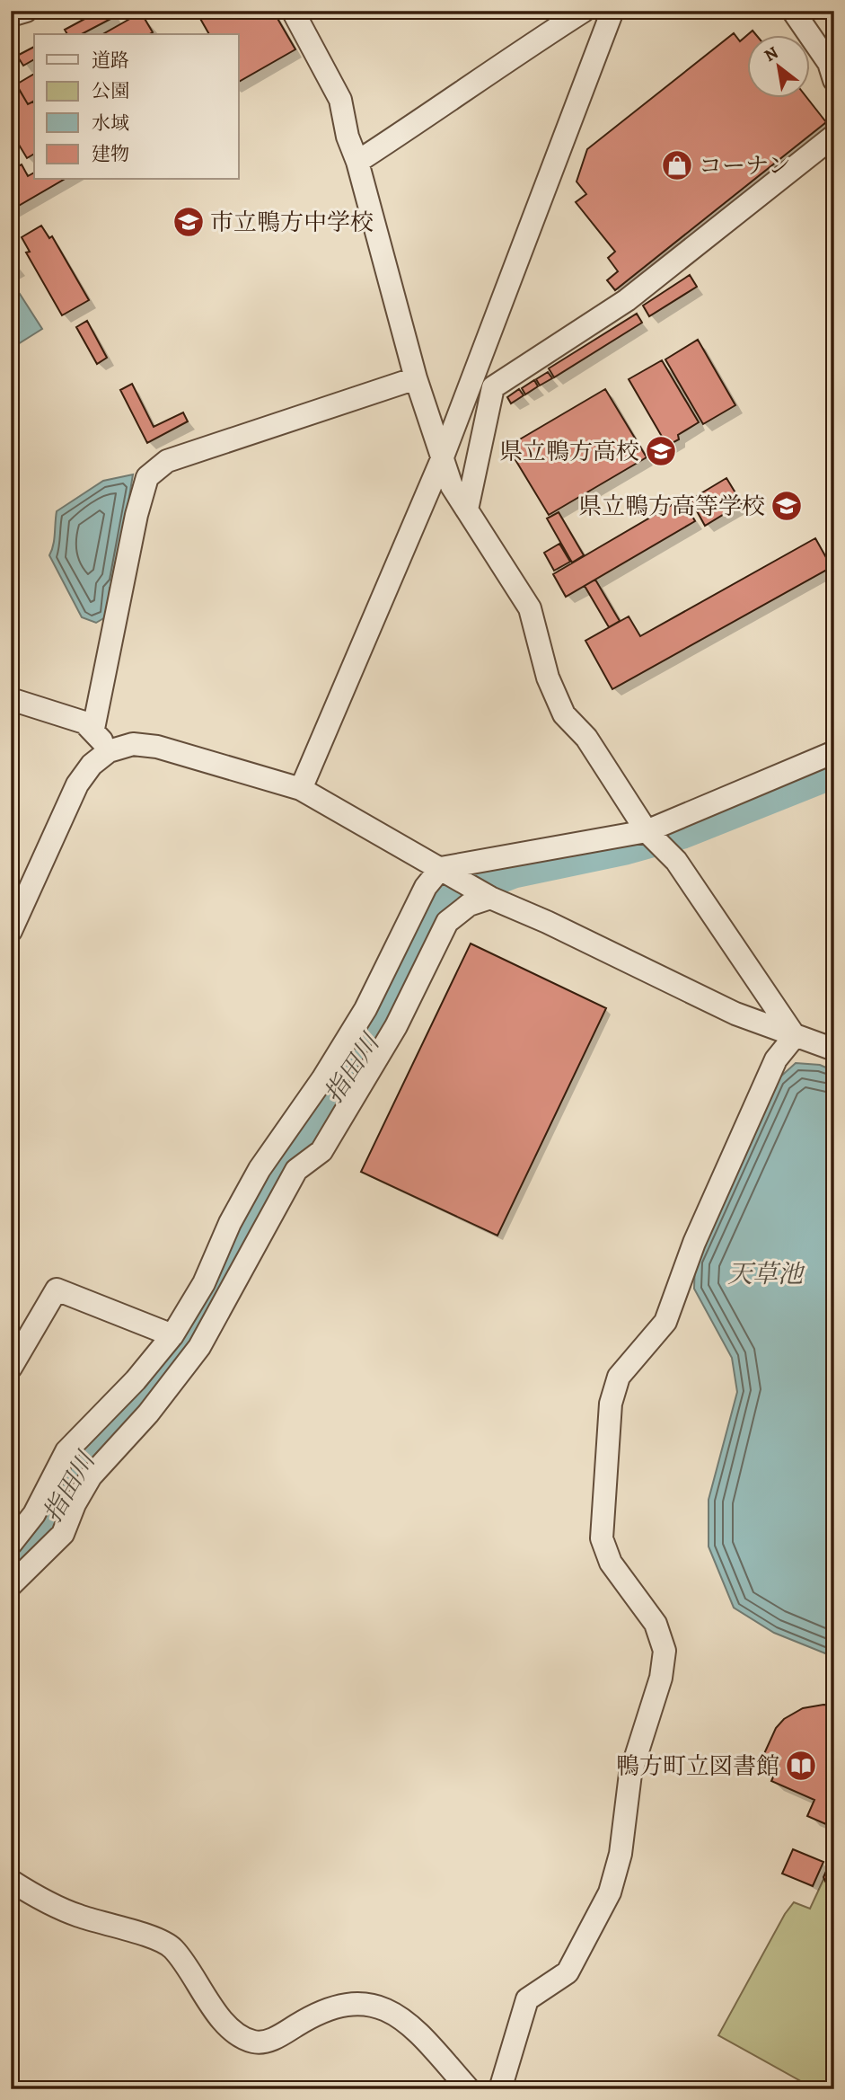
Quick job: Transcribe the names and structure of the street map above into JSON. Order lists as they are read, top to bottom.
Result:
{
  "water": ["指田川", "天草池"],
  "places": {
    "shop": ["コーナン"],
    "school or university": ["市立鴨方中学校", "県立鴨方高校", "県立鴨方高等学校"],
    "library": ["鴨方町立図書館"]
  },
  "legend": [
    "道路",
    "公園",
    "水域",
    "建物"
  ],
  "north": "top left"
}
